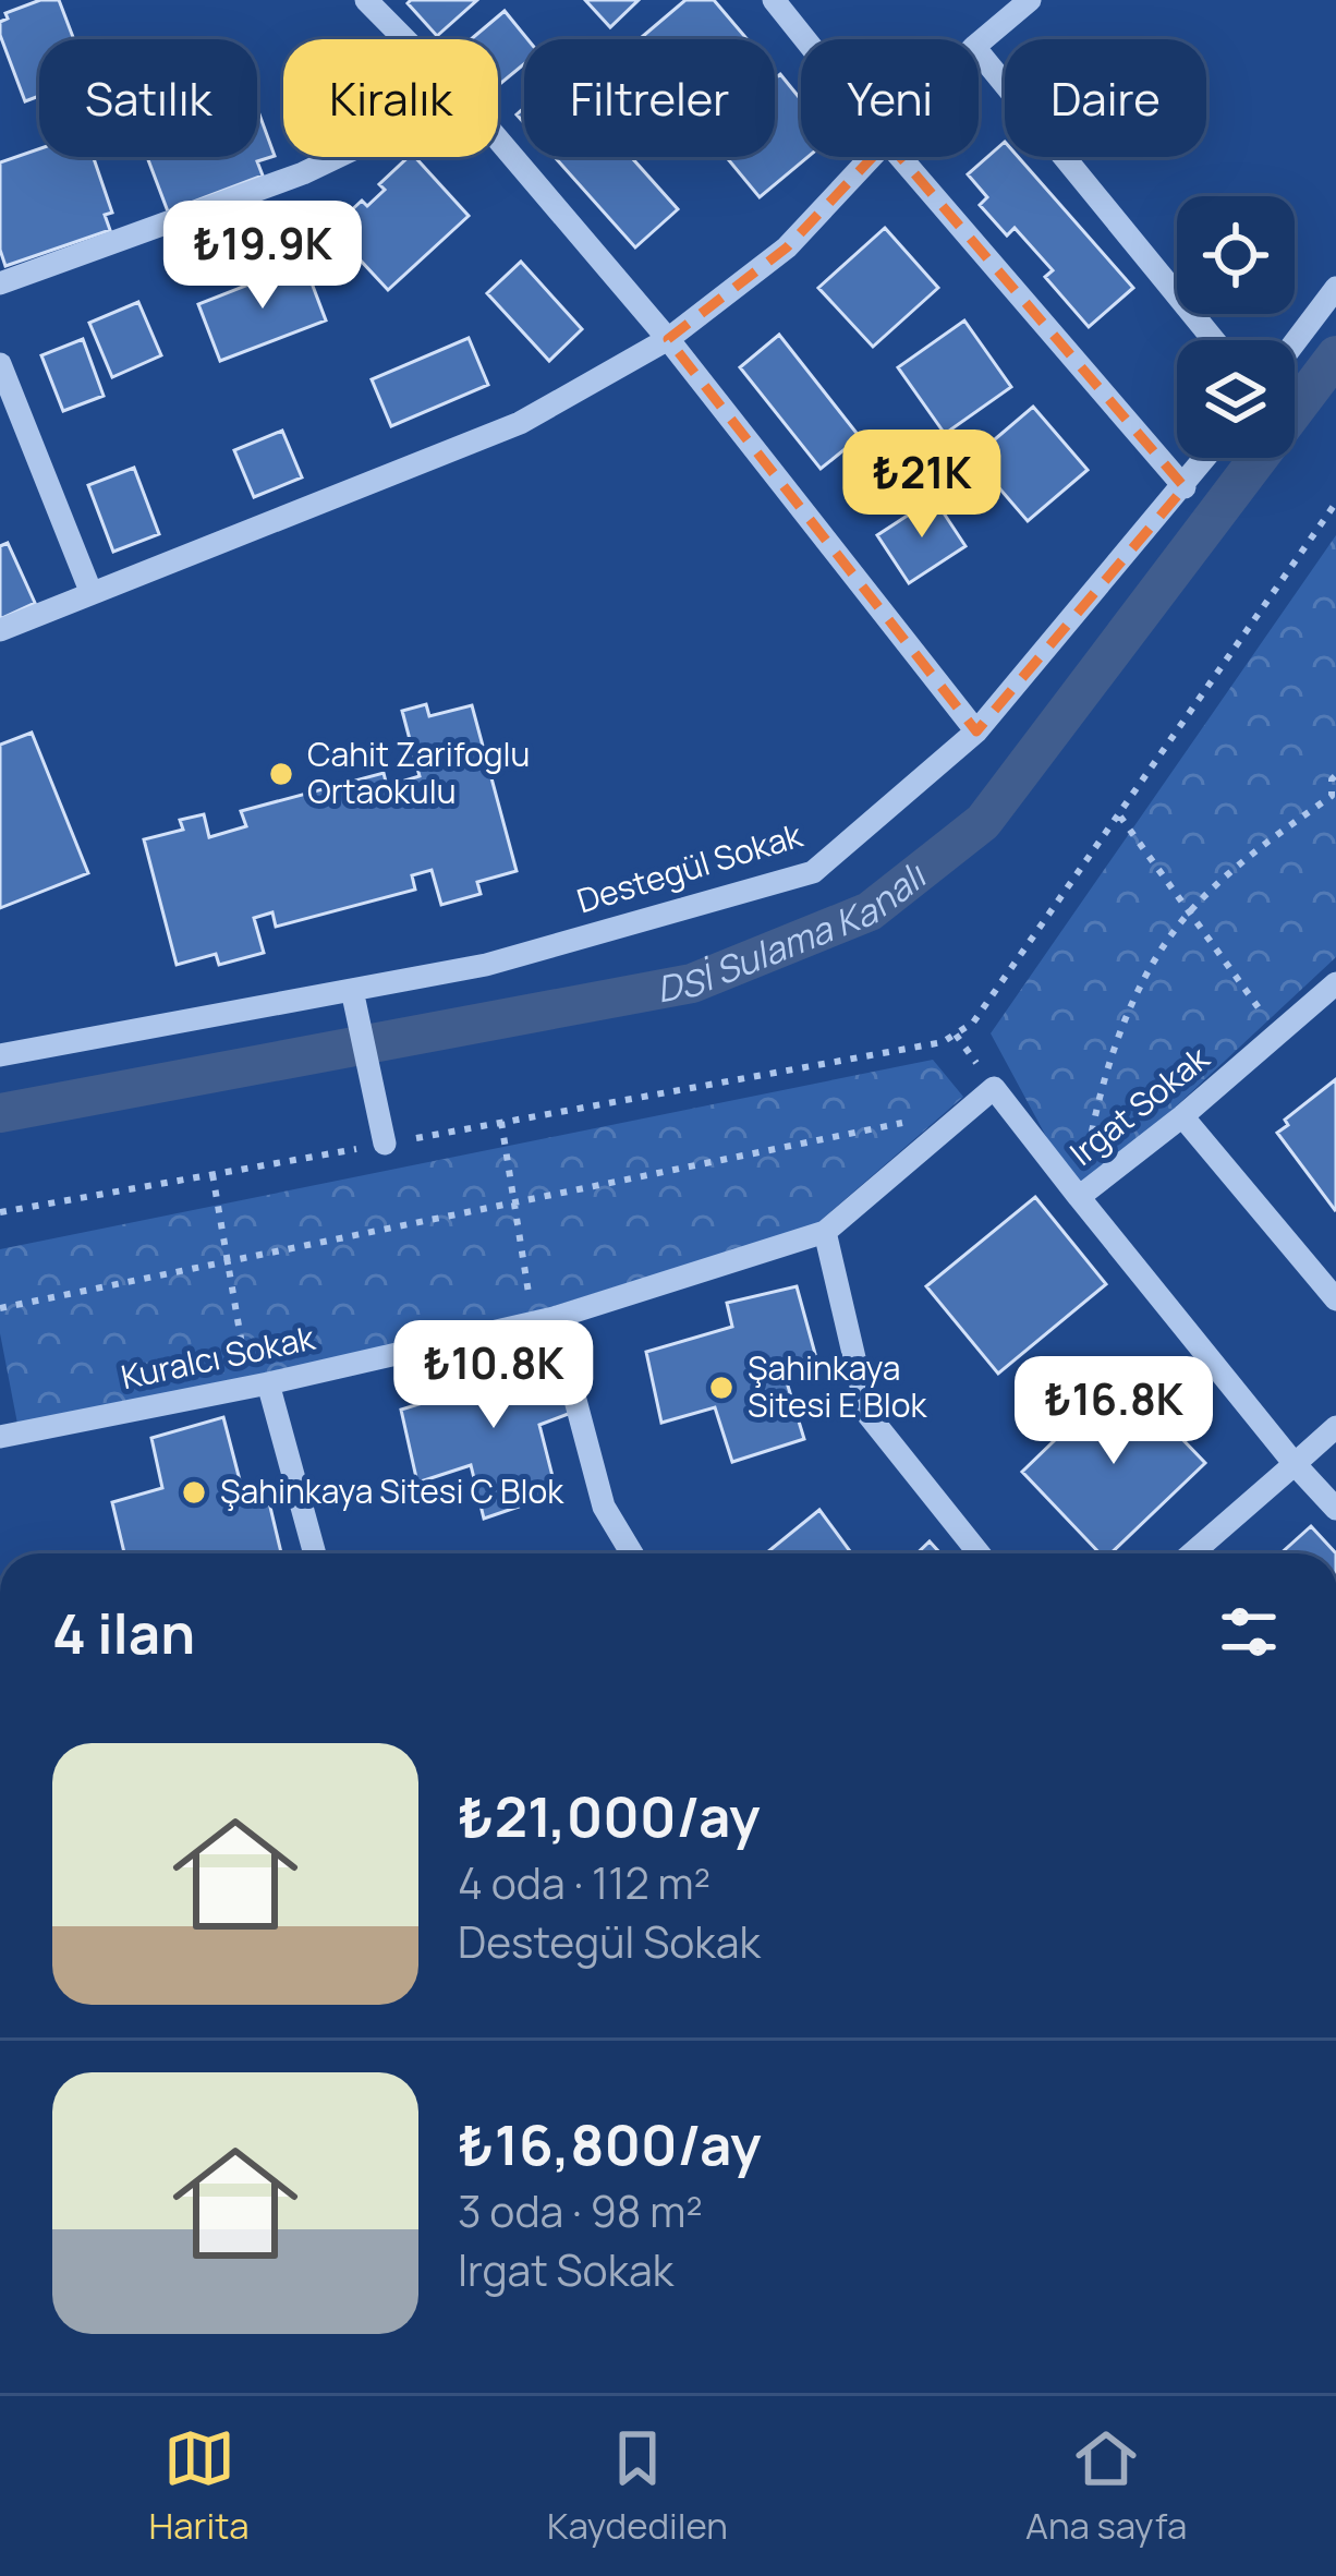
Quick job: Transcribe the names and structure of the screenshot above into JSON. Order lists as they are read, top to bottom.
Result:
{
  "streets": {
    "street": ["Destegül Sokak", "Irgat Sokak", "Kuralcı Sokak"]
  },
  "water": ["DSİ Sulama Kanalı"],
  "places": ["Cahit Zarifoglu Ortaokulu", "Şahinkaya Sitesi E Blok", "Şahinkaya Sitesi C Blok"],
  "page": {
    "chip": [
      "Satılık",
      "Kiralık",
      "Filtreler",
      "Yeni",
      "Daire"
    ],
    "price": [
      "₺19.9K",
      "₺21K",
      "₺10.8K",
      "₺16.8K"
    ],
    "heading": "4 ilan",
    "list": [
      {
        "name": "₺21,000/ay",
        "note": "4 oda · 112 m² · Destegül Sokak"
      },
      {
        "name": "₺16,800/ay",
        "note": "3 oda · 98 m² · Irgat Sokak"
      }
    ],
    "tabs": ["Harita", "Kaydedilen", "Ana sayfa"]
  }
}
